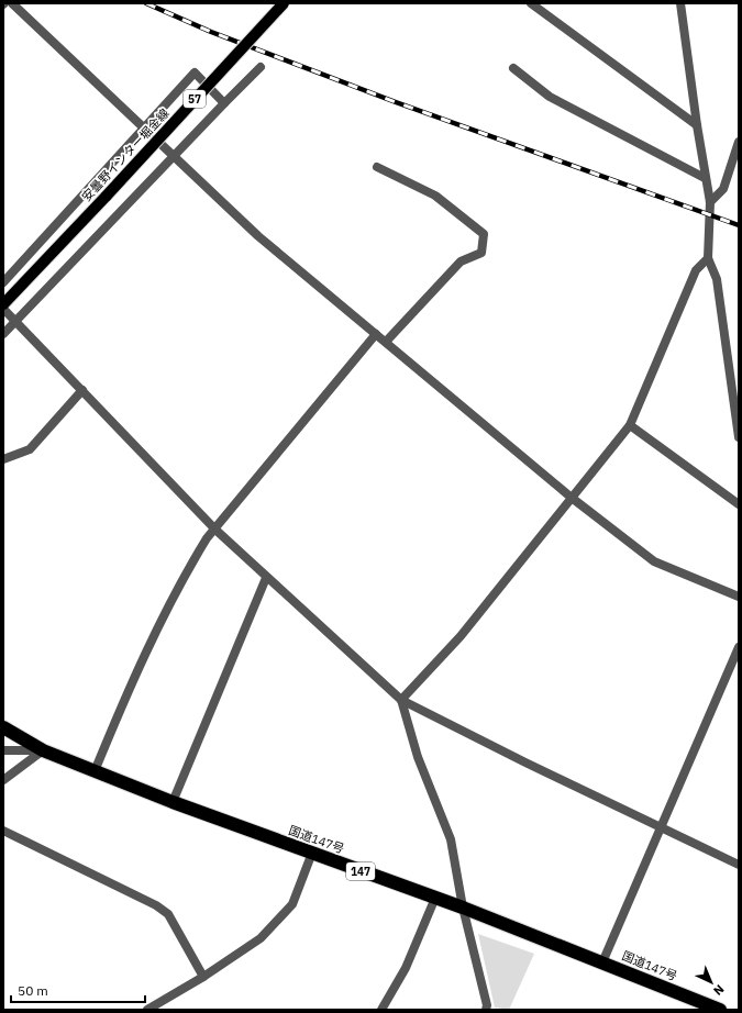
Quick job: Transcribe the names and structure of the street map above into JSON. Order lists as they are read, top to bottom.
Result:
{
  "streets": {
    "highway": ["国道147号", "147"],
    "main road": ["57", "安曇野インター堀金線"]
  },
  "scale_bar": "50 m",
  "north": "bottom right"
}
